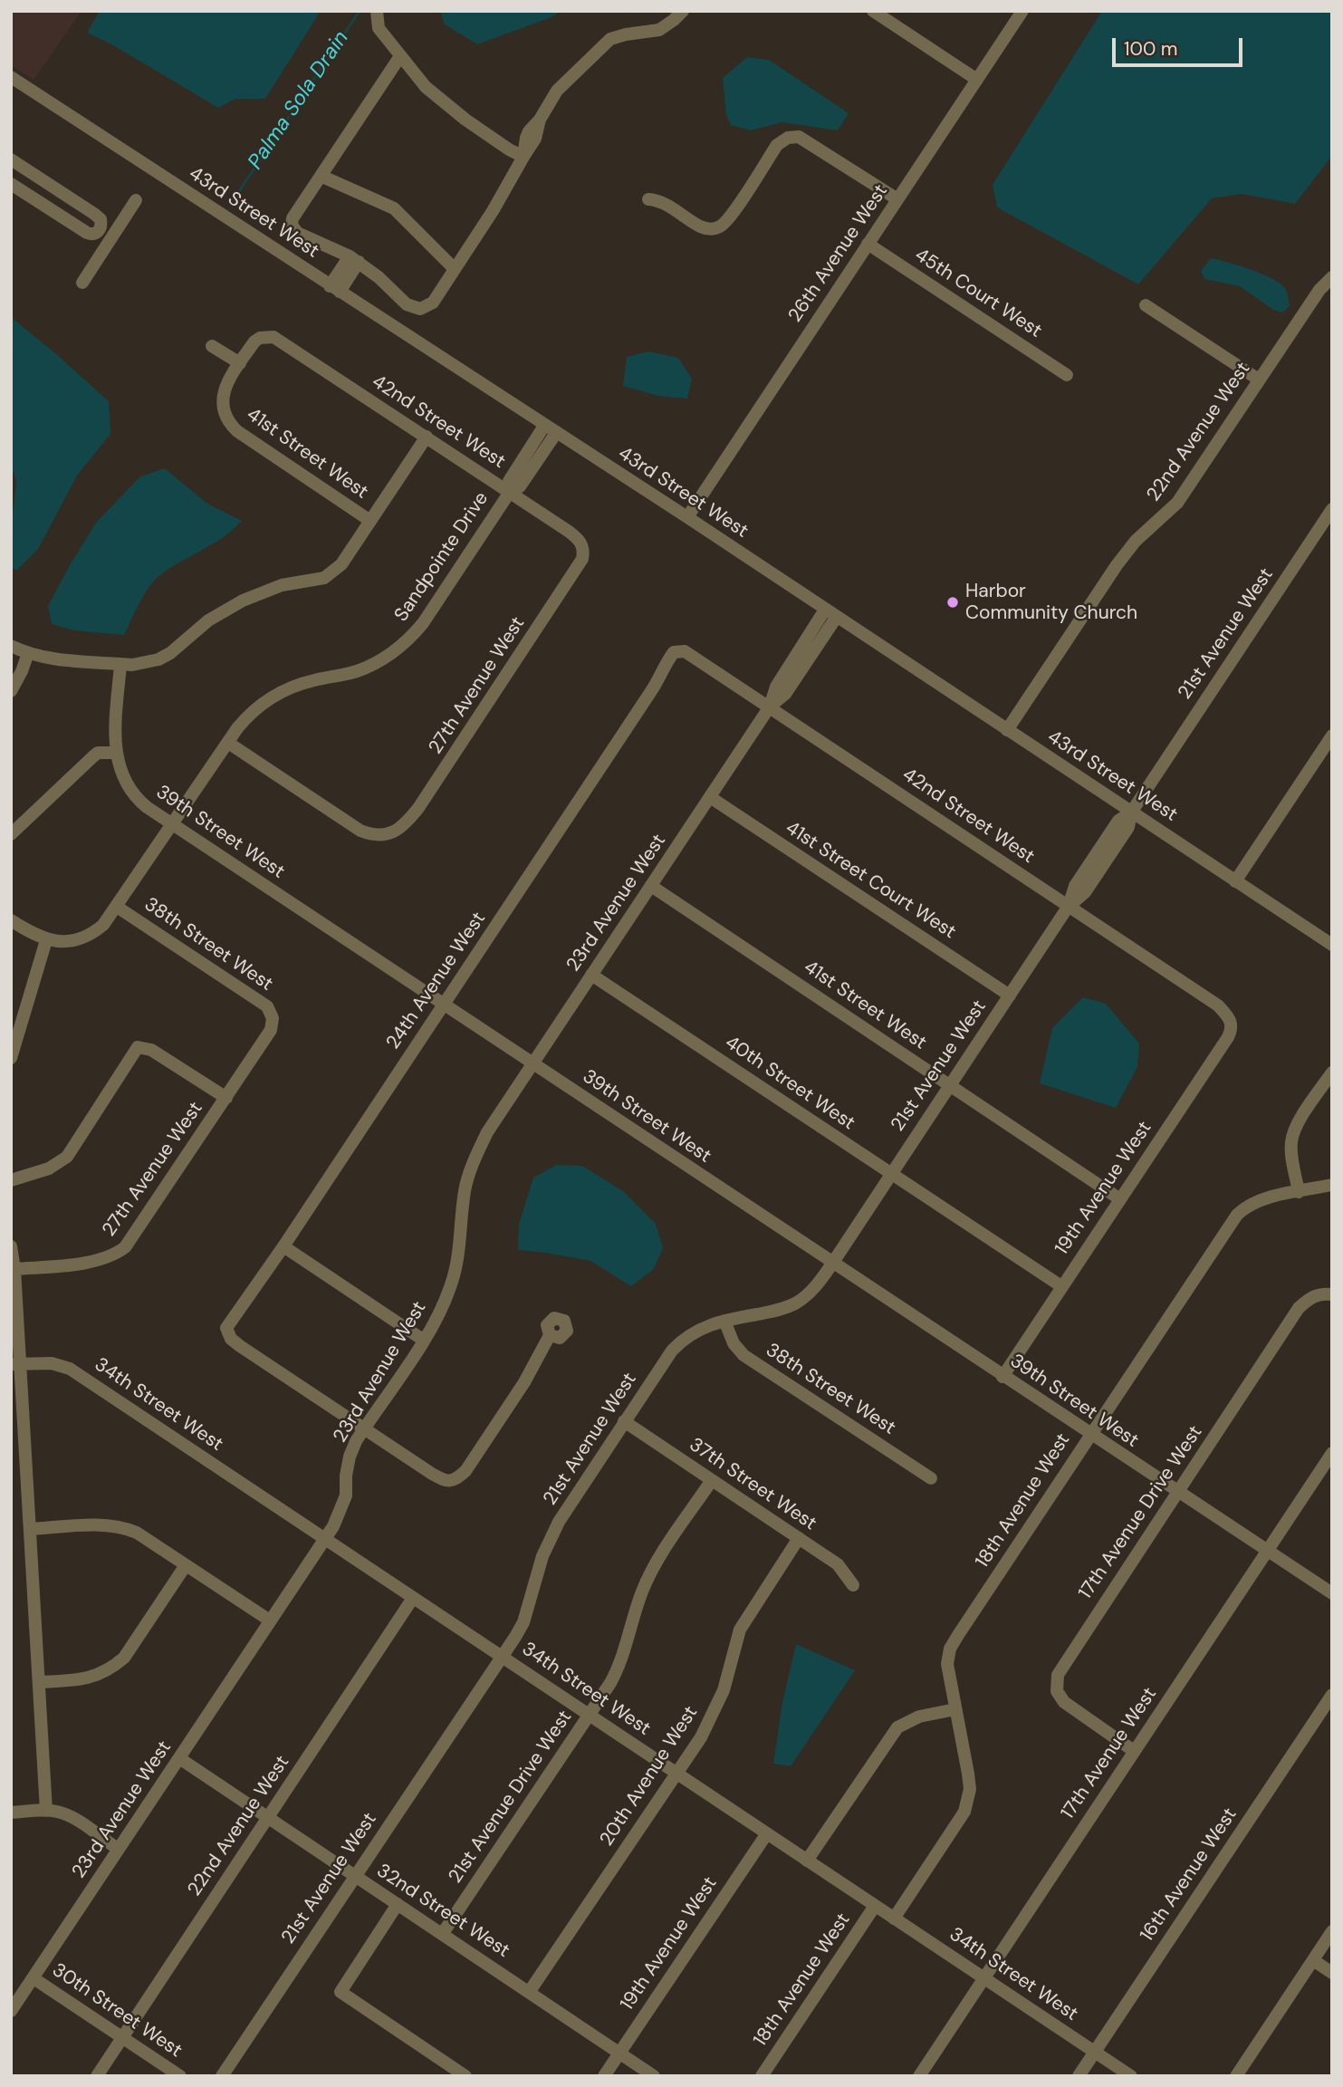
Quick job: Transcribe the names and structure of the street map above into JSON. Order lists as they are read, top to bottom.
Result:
{
  "streets": {
    "street": [
      "43rd Street West",
      "26th Avenue West",
      "45th Court West",
      "42nd Street West",
      "22nd Avenue West",
      "41st Street West",
      "Sandpointe Drive",
      "21st Avenue West",
      "27th Avenue West",
      "39th Street West",
      "41st Street Court West",
      "23rd Avenue West",
      "38th Street West",
      "24th Avenue West",
      "40th Street West",
      "19th Avenue West",
      "34th Street West",
      "37th Street West",
      "18th Avenue West",
      "17th Avenue Drive West",
      "17th Avenue West",
      "20th Avenue West",
      "21st Avenue Drive West",
      "16th Avenue West",
      "32nd Street West",
      "30th Street West"
    ]
  },
  "crossings": [
    ["43rd Street West", "26th Avenue West"],
    ["43rd Street West", "22nd Avenue West"],
    ["43rd Street West", "Sandpointe Drive"],
    ["43rd Street West", "21st Avenue West"],
    ["43rd Street West", "23rd Avenue West"],
    ["26th Avenue West", "45th Court West"],
    ["42nd Street West", "41st Street West"],
    ["42nd Street West", "Sandpointe Drive"],
    ["42nd Street West", "21st Avenue West"],
    ["42nd Street West", "27th Avenue West"],
    ["42nd Street West", "23rd Avenue West"],
    ["42nd Street West", "24th Avenue West"],
    ["42nd Street West", "19th Avenue West"],
    ["22nd Avenue West", "34th Street West"],
    ["22nd Avenue West", "32nd Street West"],
    ["22nd Avenue West", "30th Street West"],
    ["41st Street West", "21st Avenue West"],
    ["41st Street West", "23rd Avenue West"],
    ["41st Street West", "19th Avenue West"],
    ["Sandpointe Drive", "27th Avenue West"],
    ["Sandpointe Drive", "39th Street West"],
    ["Sandpointe Drive", "38th Street West"],
    ["21st Avenue West", "39th Street West"],
    ["21st Avenue West", "41st Street Court West"],
    ["21st Avenue West", "38th Street West"],
    ["21st Avenue West", "40th Street West"],
    ["21st Avenue West", "34th Street West"],
    ["21st Avenue West", "37th Street West"],
    ["21st Avenue West", "32nd Street West"],
    ["27th Avenue West", "38th Street West"],
    ["39th Street West", "23rd Avenue West"],
    ["39th Street West", "24th Avenue West"],
    ["39th Street West", "19th Avenue West"],
    ["39th Street West", "18th Avenue West"],
    ["39th Street West", "17th Avenue Drive West"],
    ["39th Street West", "17th Avenue West"],
    ["41st Street Court West", "23rd Avenue West"],
    ["23rd Avenue West", "24th Avenue West"],
    ["23rd Avenue West", "40th Street West"],
    ["23rd Avenue West", "34th Street West"],
    ["23rd Avenue West", "32nd Street West"],
    ["23rd Avenue West", "30th Street West"],
    ["40th Street West", "19th Avenue West"],
    ["19th Avenue West", "34th Street West"],
    ["19th Avenue West", "32nd Street West"],
    ["34th Street West", "18th Avenue West"],
    ["34th Street West", "17th Avenue West"],
    ["34th Street West", "20th Avenue West"],
    ["34th Street West", "21st Avenue Drive West"],
    ["34th Street West", "16th Avenue West"],
    ["37th Street West", "20th Avenue West"],
    ["37th Street West", "21st Avenue Drive West"],
    ["17th Avenue Drive West", "17th Avenue West"],
    ["20th Avenue West", "32nd Street West"],
    ["21st Avenue Drive West", "32nd Street West"]
  ],
  "water": ["Palma Sola Drain"],
  "places": ["Harbor Community Church"],
  "scale_bar": "100 m"
}
